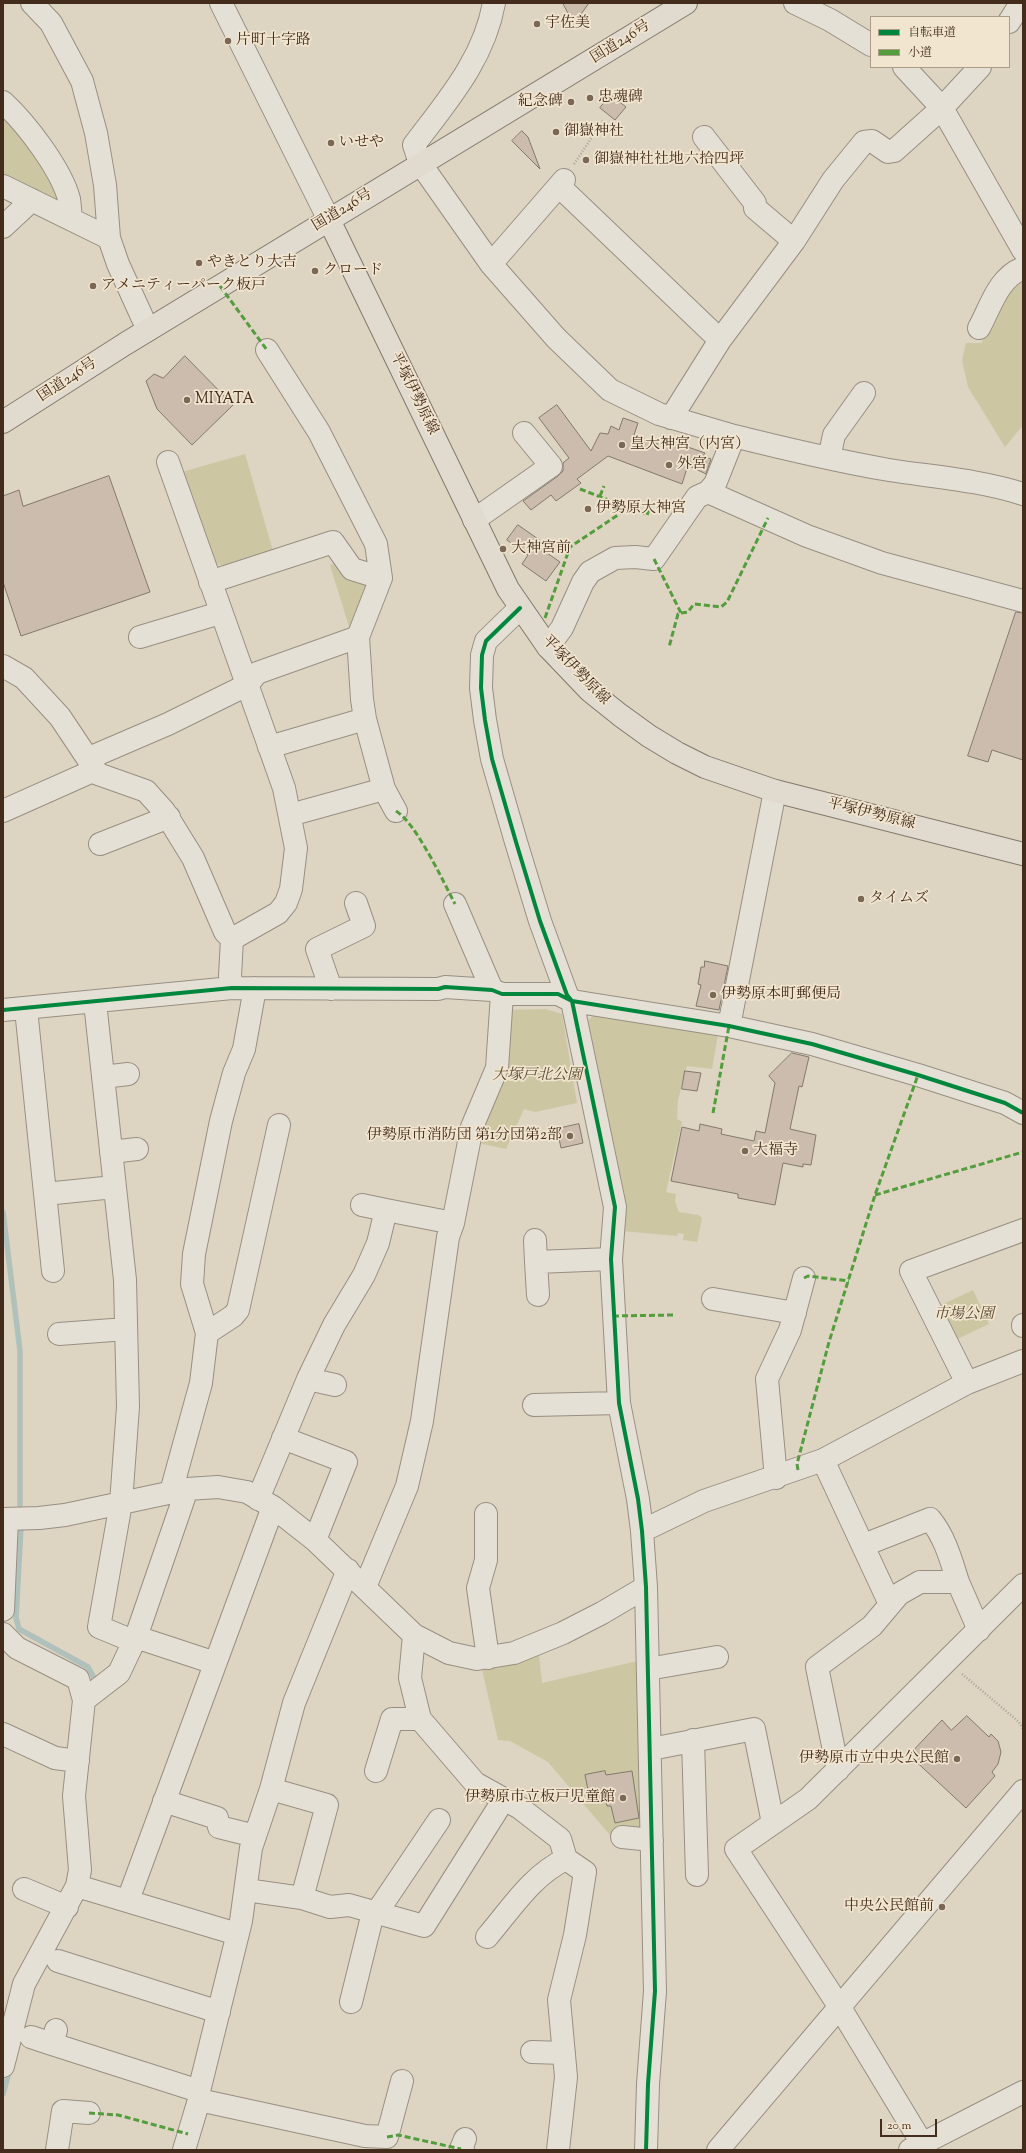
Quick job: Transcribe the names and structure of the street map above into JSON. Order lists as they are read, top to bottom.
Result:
{
  "streets": {
    "main road": ["国道246号", "平塚伊勢原線"]
  },
  "crossings": [
    ["国道246号", "平塚伊勢原線"]
  ],
  "parks": ["大塚戸北公園", "市場公園"],
  "places": [
    "宇佐美",
    "片町十字路",
    "忠魂碑",
    "紀念碑",
    "御嶽神社",
    "いせや",
    "御嶽神社社地六拾四坪",
    "やきとり大吉",
    "クロード",
    "アメニティーパーク板戸",
    "MIYATA",
    "皇大神宮（内宮）",
    "外宮",
    "伊勢原大神宮",
    "大神宮前",
    "タイムズ",
    "伊勢原本町郵便局",
    "伊勢原市消防団 第1分団第2部",
    "大福寺",
    "伊勢原市立中央公民館",
    "伊勢原市立板戸児童館",
    "中央公民館前"
  ],
  "legend": ["自転車道", "小道"],
  "scale_bar": "20 m"
}
